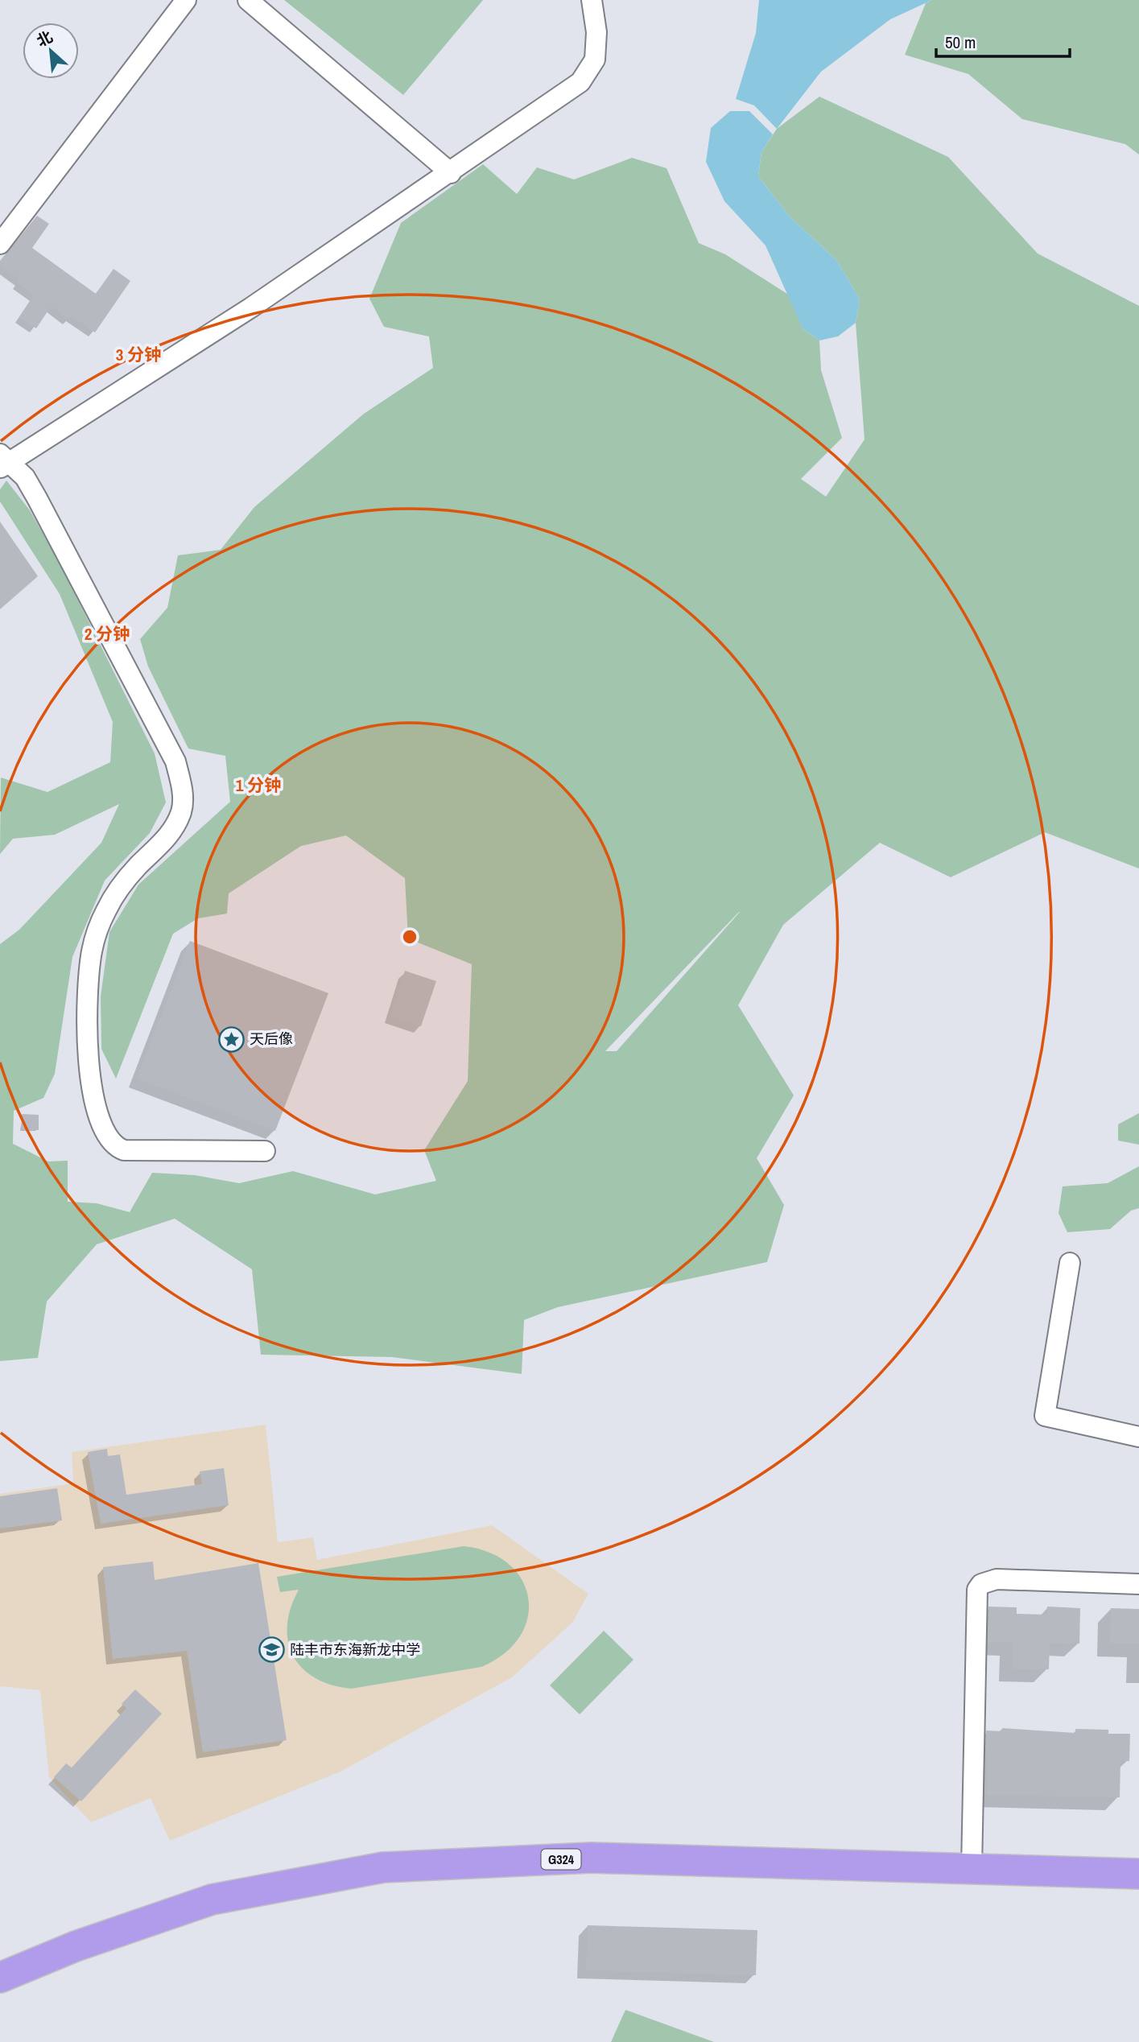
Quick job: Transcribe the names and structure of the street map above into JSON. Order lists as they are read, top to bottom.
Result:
{
  "streets": {
    "highway": ["G324"]
  },
  "places": {
    "place": ["天后像"],
    "school or university": ["陆丰市东海新龙中学"]
  },
  "scale_bar": "50 m",
  "north": "top left",
  "rings": ["3 分钟", "2 分钟", "1 分钟"]
}
